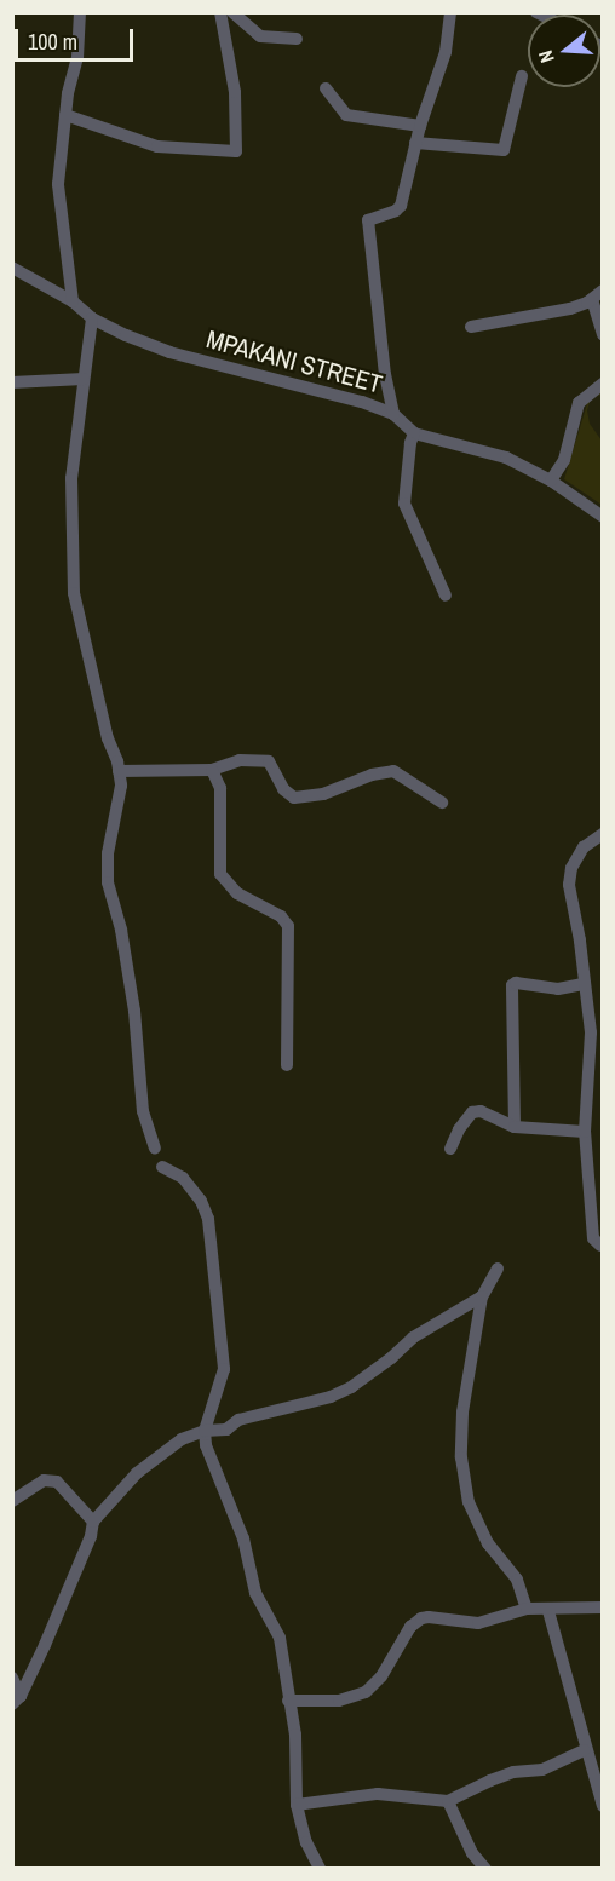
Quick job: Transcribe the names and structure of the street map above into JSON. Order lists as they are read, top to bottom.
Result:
{
  "streets": {
    "street": ["MPAKANI STREET"]
  },
  "scale_bar": "100 m",
  "north": "left"
}
